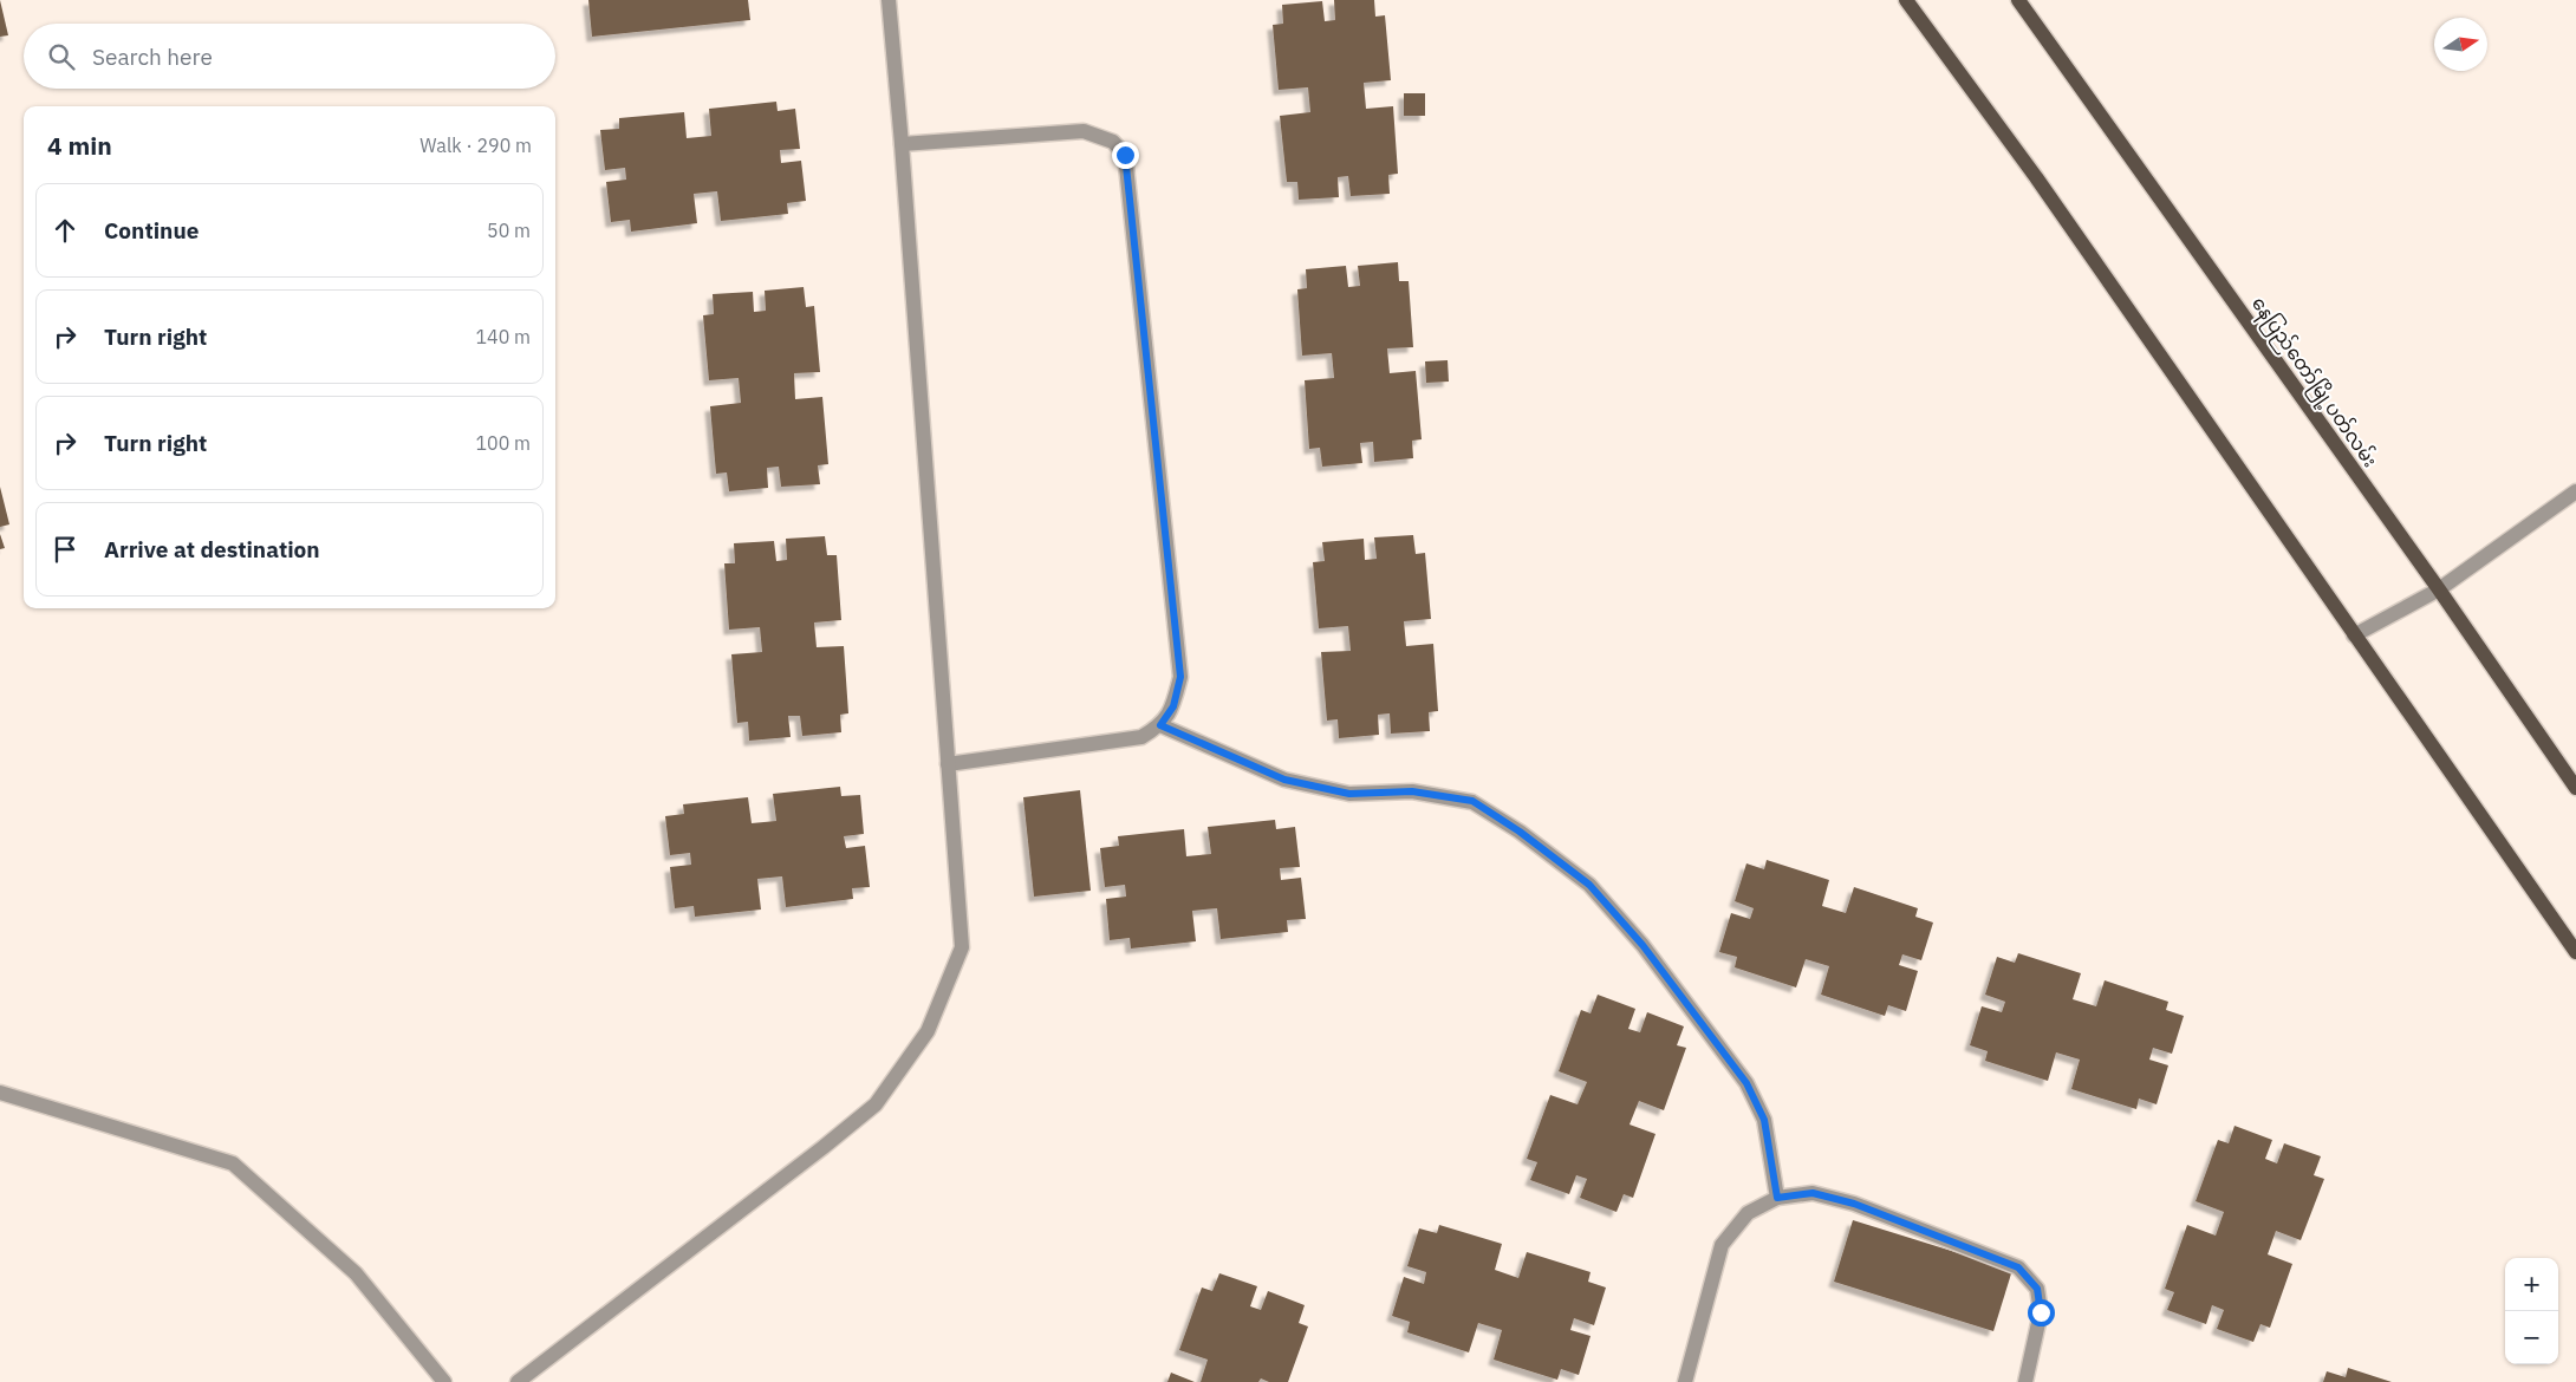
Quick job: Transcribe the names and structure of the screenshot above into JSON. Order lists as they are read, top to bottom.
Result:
{
  "streets": {
    "main road": ["နေပြည်တော်မြို့ပတ်လမ်း"]
  },
  "north": "right",
  "page": {
    "search": "Search here",
    "heading": ["4 min", "Walk · 290 m"],
    "list": [
      ["Continue", "50 m"],
      ["Turn right", "140 m"],
      ["Turn right", "100 m"],
      "Arrive at destination"
    ],
    "map_buttons": ["+", "−"]
  }
}
